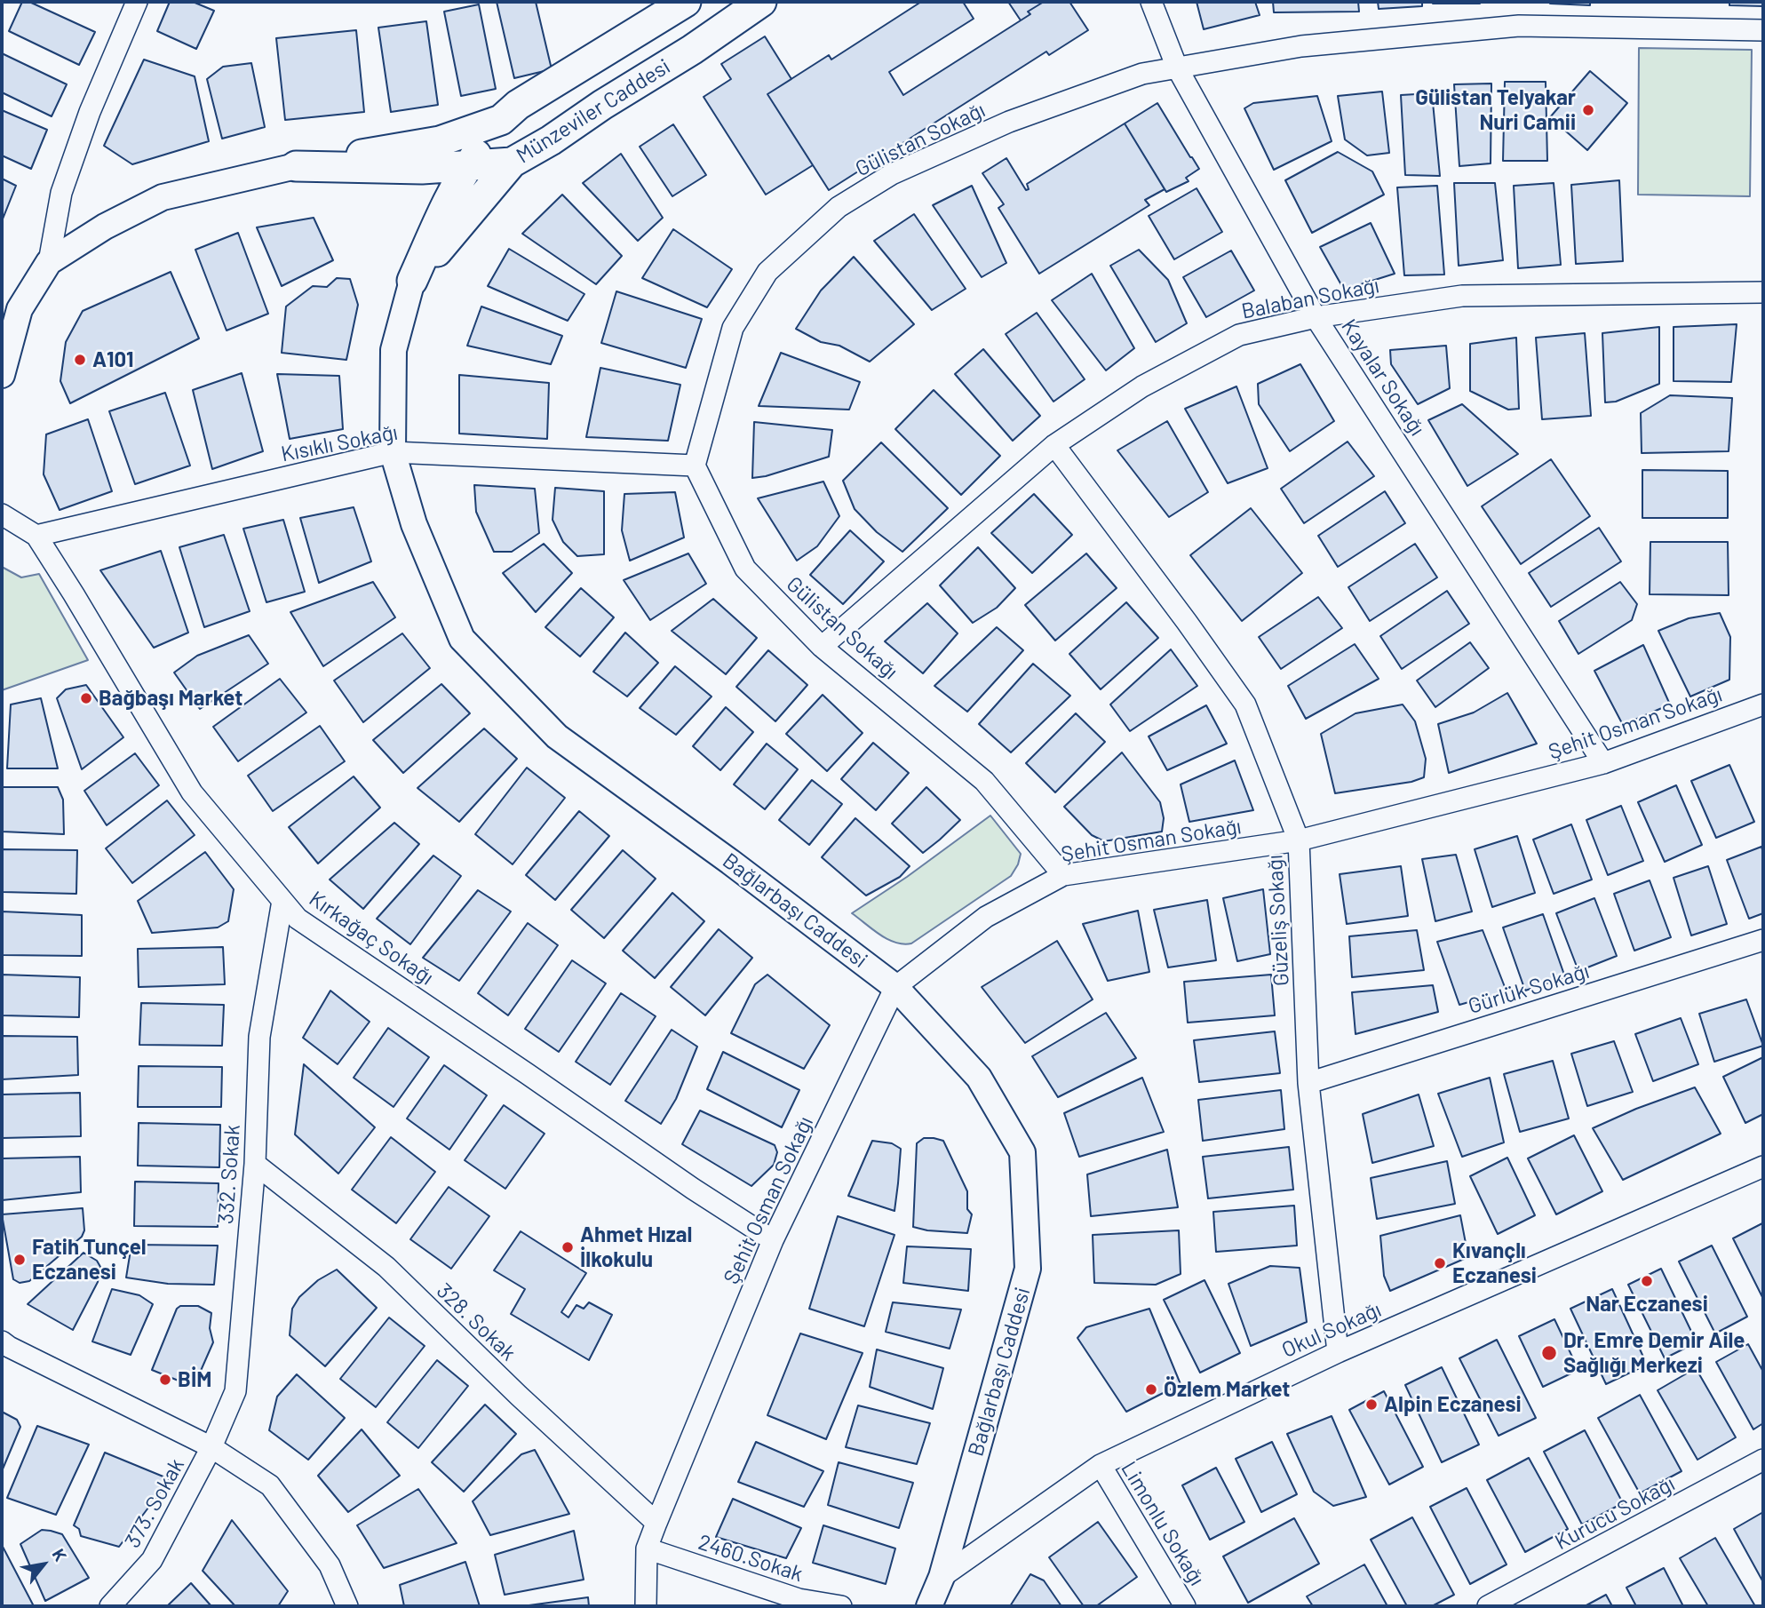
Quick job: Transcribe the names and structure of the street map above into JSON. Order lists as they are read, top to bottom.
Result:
{
  "streets": {
    "main road": ["Münzeviler Caddesi", "Bağlarbaşı Caddesi"],
    "street": [
      "Gülistan Sokağı",
      "Balaban Sokağı",
      "Kayalar Sokağı",
      "Kısıklı Sokağı",
      "Şehit Osman Sokağı",
      "Güzeliş Sokağı",
      "Kırkağaç Sokağı",
      "Gürlük Sokağı",
      "332. Sokak",
      "328. Sokak",
      "Okul Sokağı",
      "373. Sokak",
      "Kurucu Sokağı",
      "Limonlu Sokağı",
      "2460.Sokak"
    ]
  },
  "crossings": [
    ["Münzeviler Caddesi", "Bağlarbaşı Caddesi"],
    ["Gülistan Sokağı", "Balaban Sokağı"],
    ["Gülistan Sokağı", "Kayalar Sokağı"],
    ["Gülistan Sokağı", "Kısıklı Sokağı"],
    ["Gülistan Sokağı", "Şehit Osman Sokağı"],
    ["Balaban Sokağı", "Kayalar Sokağı"],
    ["Balaban Sokağı", "Güzeliş Sokağı"],
    ["Kayalar Sokağı", "Şehit Osman Sokağı"],
    ["Kısıklı Sokağı", "Bağlarbaşı Caddesi"],
    ["Kısıklı Sokağı", "Kırkağaç Sokağı"],
    ["Şehit Osman Sokağı", "Bağlarbaşı Caddesi"],
    ["Şehit Osman Sokağı", "Güzeliş Sokağı"],
    ["Şehit Osman Sokağı", "Kırkağaç Sokağı"],
    ["Şehit Osman Sokağı", "328. Sokak"],
    ["Şehit Osman Sokağı", "2460.Sokak"],
    ["Bağlarbaşı Caddesi", "Okul Sokağı"],
    ["Güzeliş Sokağı", "Gürlük Sokağı"],
    ["Güzeliş Sokağı", "Okul Sokağı"],
    ["Kırkağaç Sokağı", "332. Sokak"],
    ["332. Sokak", "328. Sokak"],
    ["332. Sokak", "373. Sokak"],
    ["Okul Sokağı", "Limonlu Sokağı"]
  ],
  "places": [
    "Gülistan Telyakar Nuri Camii",
    "A101",
    "Bağbaşı Market",
    "Ahmet Hızal İlkokulu",
    "Fatih Tunçel Eczanesi",
    "Kıvançlı Eczanesi",
    "Nar Eczanesi",
    "Dr. Emre Demir Aile Sağlığı Merkezi",
    "BİM",
    "Özlem Market",
    "Alpin Eczanesi"
  ],
  "north": "top right"
}
